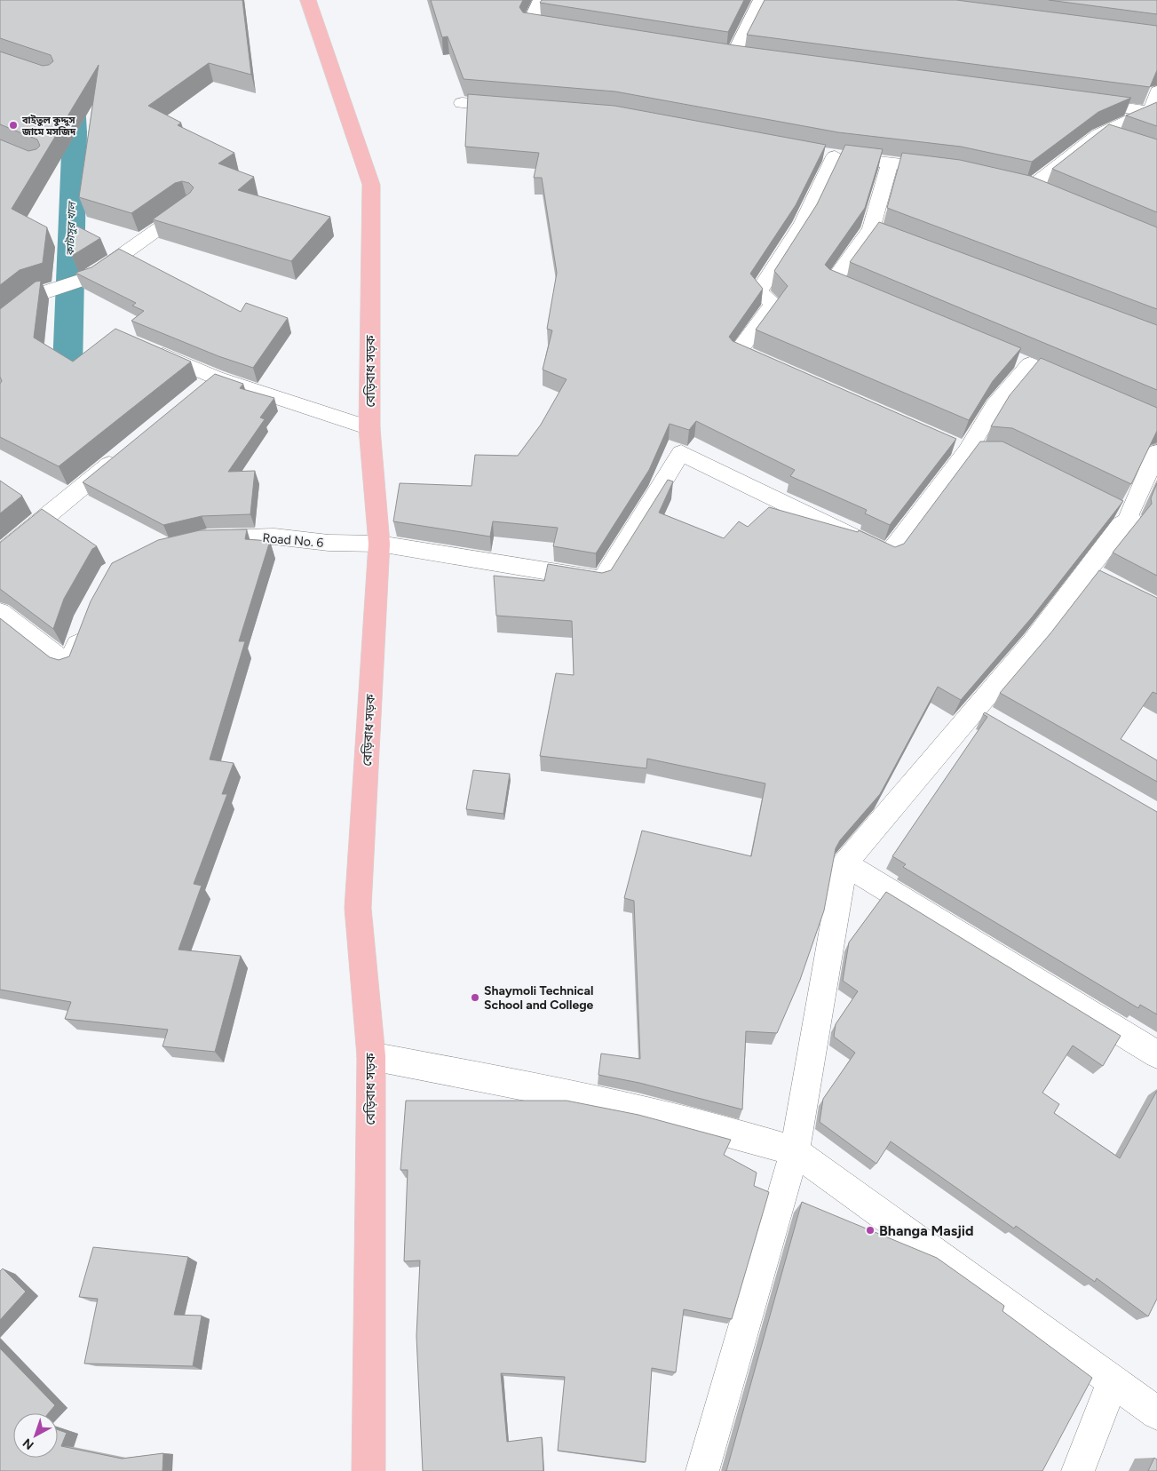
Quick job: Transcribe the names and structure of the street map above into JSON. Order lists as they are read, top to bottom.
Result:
{
  "streets": {
    "highway": ["বেড়িবাধ সড়ক"],
    "street": ["Road No. 6"]
  },
  "crossings": [
    ["বেড়িবাধ সড়ক", "Road No. 6"]
  ],
  "water": ["কাটাসুর খাল"],
  "places": ["বাইতুল কুদ্দুস জামে মসজিদ", "Shaymoli Technical School and College", "Bhanga Masjid"],
  "north": "bottom left"
}
